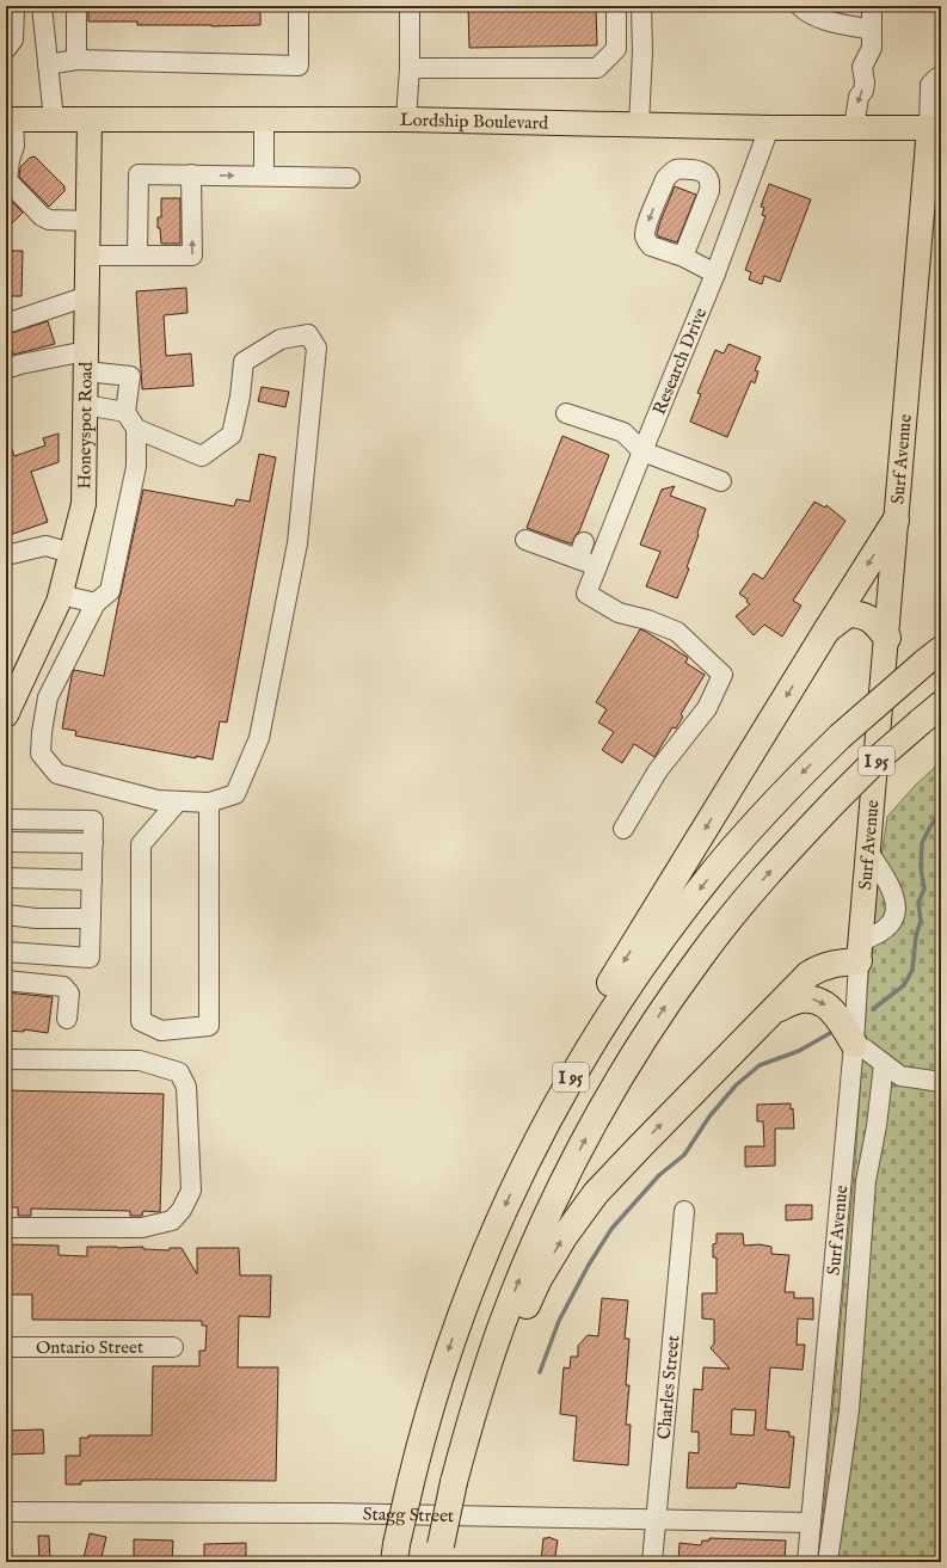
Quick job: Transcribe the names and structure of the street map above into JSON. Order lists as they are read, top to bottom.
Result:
{
  "streets": {
    "highway": ["I 95"],
    "main road": ["Lordship Boulevard", "Honeyspot Road", "Surf Avenue"],
    "street": [
      "Research Drive",
      "Ontario Street",
      "Charles Street",
      "Stagg Street"
    ]
  },
  "crossings": [
    ["Lordship Boulevard", "Research Drive"],
    ["Lordship Boulevard", "Honeyspot Road"],
    ["Lordship Boulevard", "Surf Avenue"],
    ["Surf Avenue", "Stagg Street"],
    ["Charles Street", "Stagg Street"]
  ]
}
